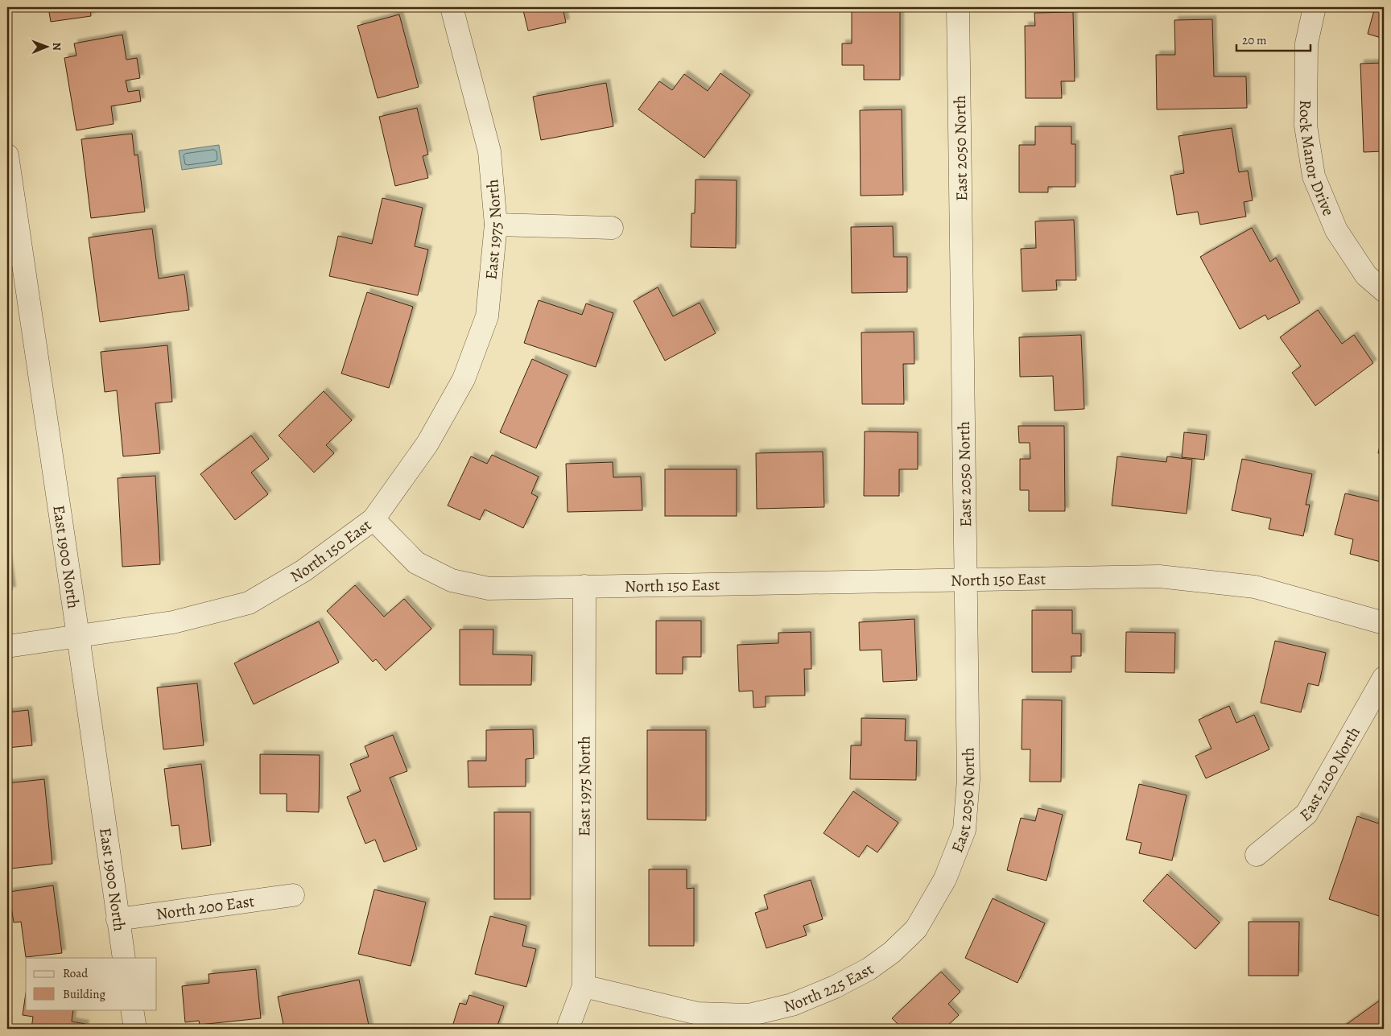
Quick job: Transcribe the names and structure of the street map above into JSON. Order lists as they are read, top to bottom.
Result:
{
  "streets": {
    "street": [
      "East 2050 North",
      "Rock Manor Drive",
      "East 1975 North",
      "North 150 East",
      "East 1900 North",
      "East 2100 North",
      "North 200 East",
      "North 225 East"
    ]
  },
  "crossings": [
    ["East 2050 North", "North 150 East"],
    ["East 2050 North", "North 225 East"],
    ["East 1975 North", "North 150 East"],
    ["East 1975 North", "North 225 East"],
    ["North 150 East", "East 1900 North"],
    ["East 1900 North", "North 200 East"]
  ],
  "legend": ["Road", "Building"],
  "scale_bar": "20 m",
  "north": "right"
}
